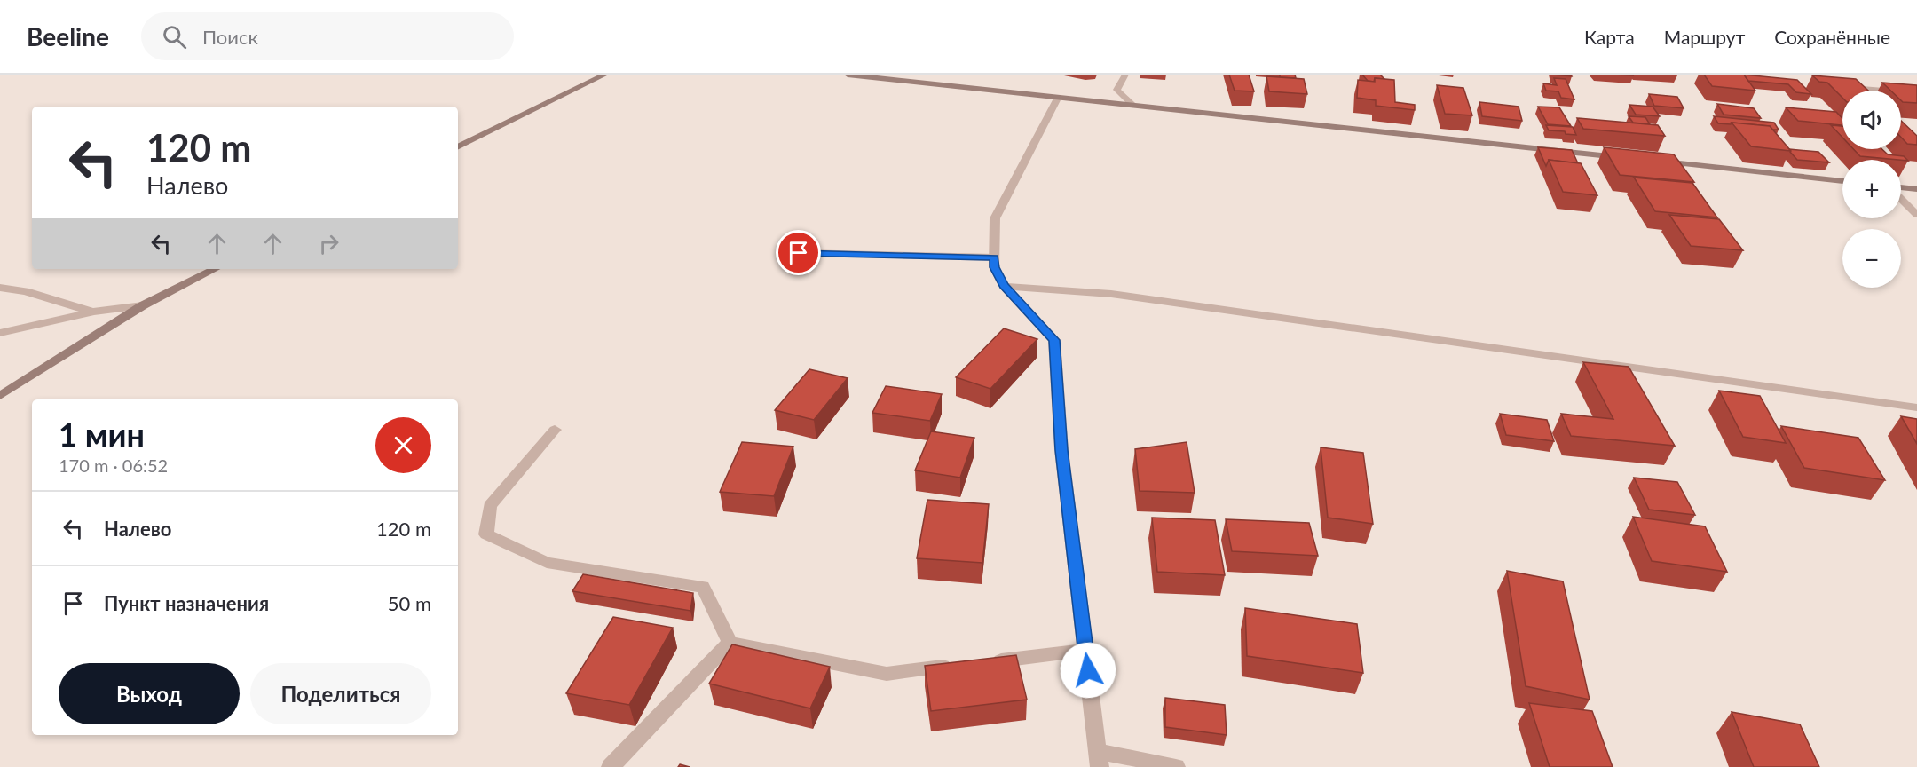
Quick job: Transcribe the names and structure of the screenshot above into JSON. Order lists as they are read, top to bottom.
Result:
{
  "page": {
    "header": "Beeline",
    "search": "Поиск",
    "nav": ["Карта", "Маршрут", "Сохранённые"],
    "map_buttons": ["+", "−"],
    "turn": ["120 m", "Налево"],
    "heading": ["1 мин", "170 m · 06:52"],
    "list": [
      {
        "name": "Налево",
        "value": "120 m"
      },
      {
        "name": "Пункт назначения",
        "value": "50 m"
      }
    ],
    "buttons": ["Выход", "Поделиться"]
  }
}
